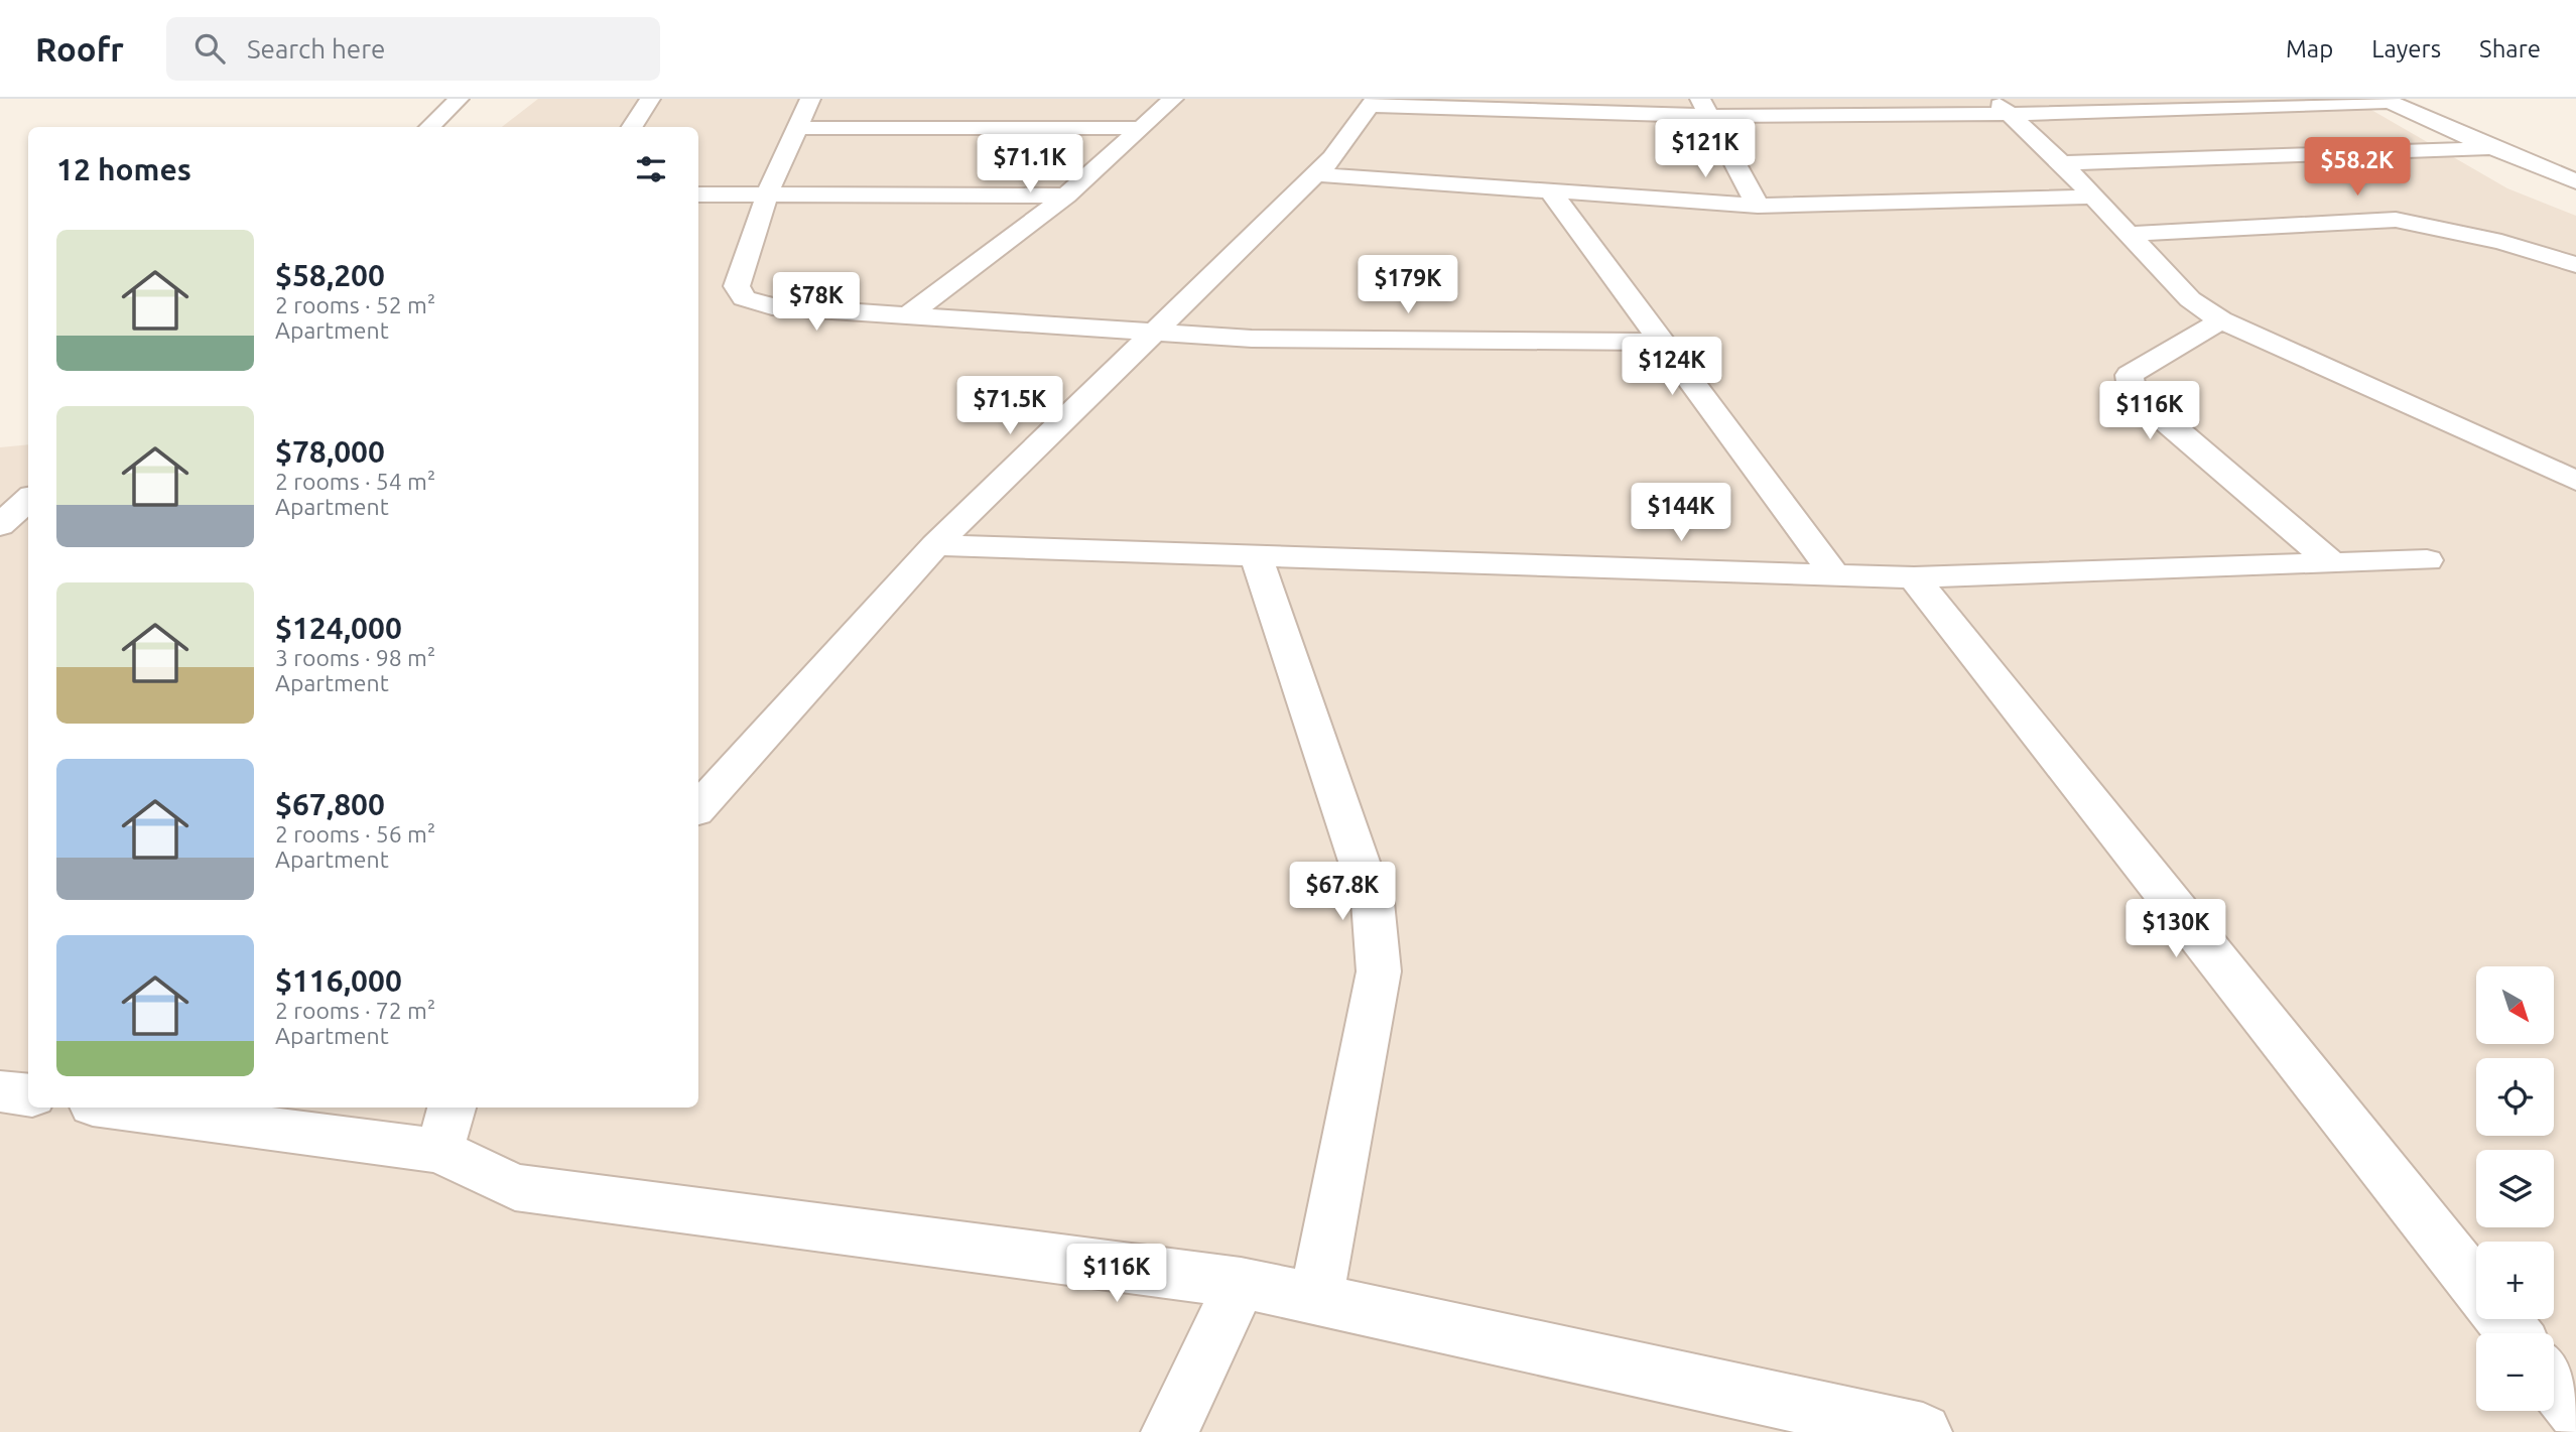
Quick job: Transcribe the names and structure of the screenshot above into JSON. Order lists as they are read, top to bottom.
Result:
{
  "north": "bottom right",
  "page": {
    "header": "Roofr",
    "search": "Search here",
    "nav": ["Map", "Layers", "Share"],
    "price": [
      "$121K",
      "$71.1K",
      "$58.2K",
      "$179K",
      "$78K",
      "$124K",
      "$71.5K",
      "$116K",
      "$144K",
      "$67.8K",
      "$130K",
      "$116K"
    ],
    "heading": "12 homes",
    "list": [
      {
        "name": "$58,200",
        "note": "2 rooms · 52 m² · Apartment"
      },
      {
        "name": "$78,000",
        "note": "2 rooms · 54 m² · Apartment"
      },
      {
        "name": "$124,000",
        "note": "3 rooms · 98 m² · Apartment"
      },
      {
        "name": "$67,800",
        "note": "2 rooms · 56 m² · Apartment"
      },
      {
        "name": "$116,000",
        "note": "2 rooms · 72 m² · Apartment"
      }
    ],
    "map_buttons": ["+", "−"]
  }
}
